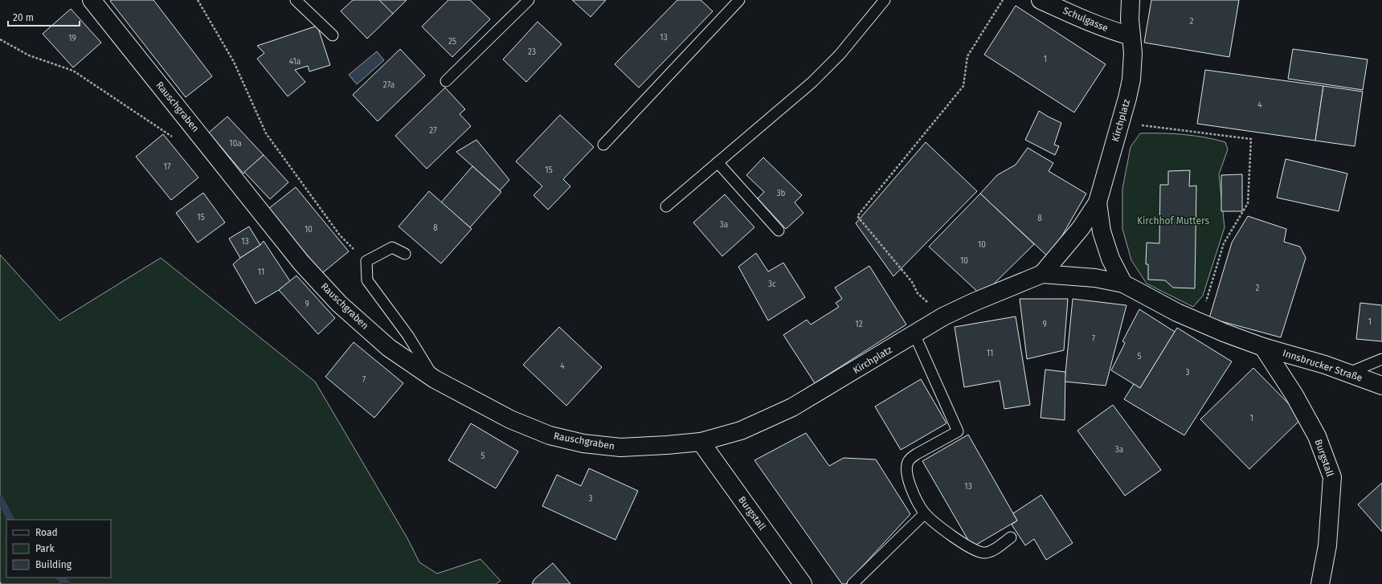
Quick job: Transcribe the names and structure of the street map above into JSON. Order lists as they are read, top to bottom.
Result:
{
  "streets": {
    "street": [
      "Schulgasse",
      "Rauschgraben",
      "Kirchplatz",
      "Innsbrucker Straße",
      "Burgstall"
    ]
  },
  "crossings": [
    ["Schulgasse", "Kirchplatz"],
    ["Rauschgraben", "Kirchplatz"],
    ["Rauschgraben", "Burgstall"],
    ["Kirchplatz", "Innsbrucker Straße"],
    ["Kirchplatz", "Burgstall"],
    ["Innsbrucker Straße", "Burgstall"]
  ],
  "parks": ["Kirchhof Mutters"],
  "house_numbers": [
    "2",
    "13",
    "19",
    "25",
    "23",
    "1",
    "41a",
    "27a",
    "4",
    "27",
    "10a",
    "17",
    "15",
    "3b",
    "15",
    "8",
    "3a",
    "8",
    "10",
    "13",
    "10",
    "10",
    "11",
    "3c",
    "2",
    "9",
    "1",
    "12",
    "9",
    "7",
    "11",
    "5",
    "4",
    "3",
    "7",
    "1",
    "3a",
    "5",
    "13",
    "3"
  ],
  "legend": ["Road", "Park", "Building"],
  "scale_bar": "20 m"
}
